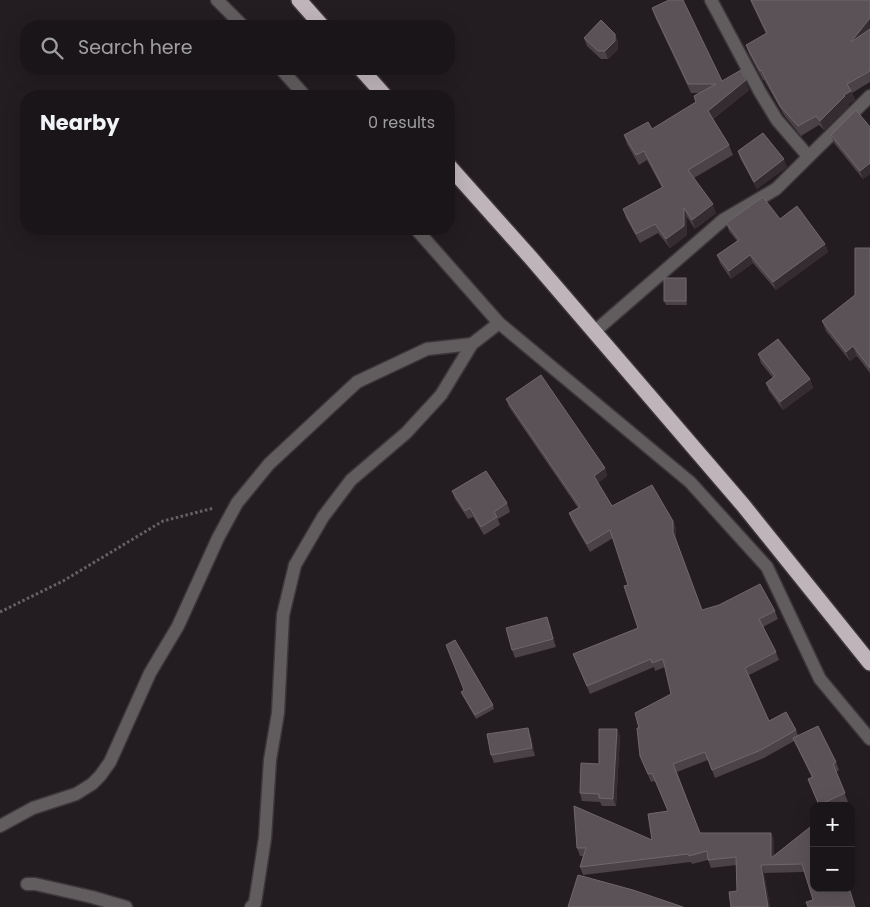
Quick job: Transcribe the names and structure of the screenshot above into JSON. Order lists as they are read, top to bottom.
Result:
{
  "page": {
    "search": "Search here",
    "heading": ["Nearby", "0 results"],
    "map_buttons": ["+", "−"]
  }
}
